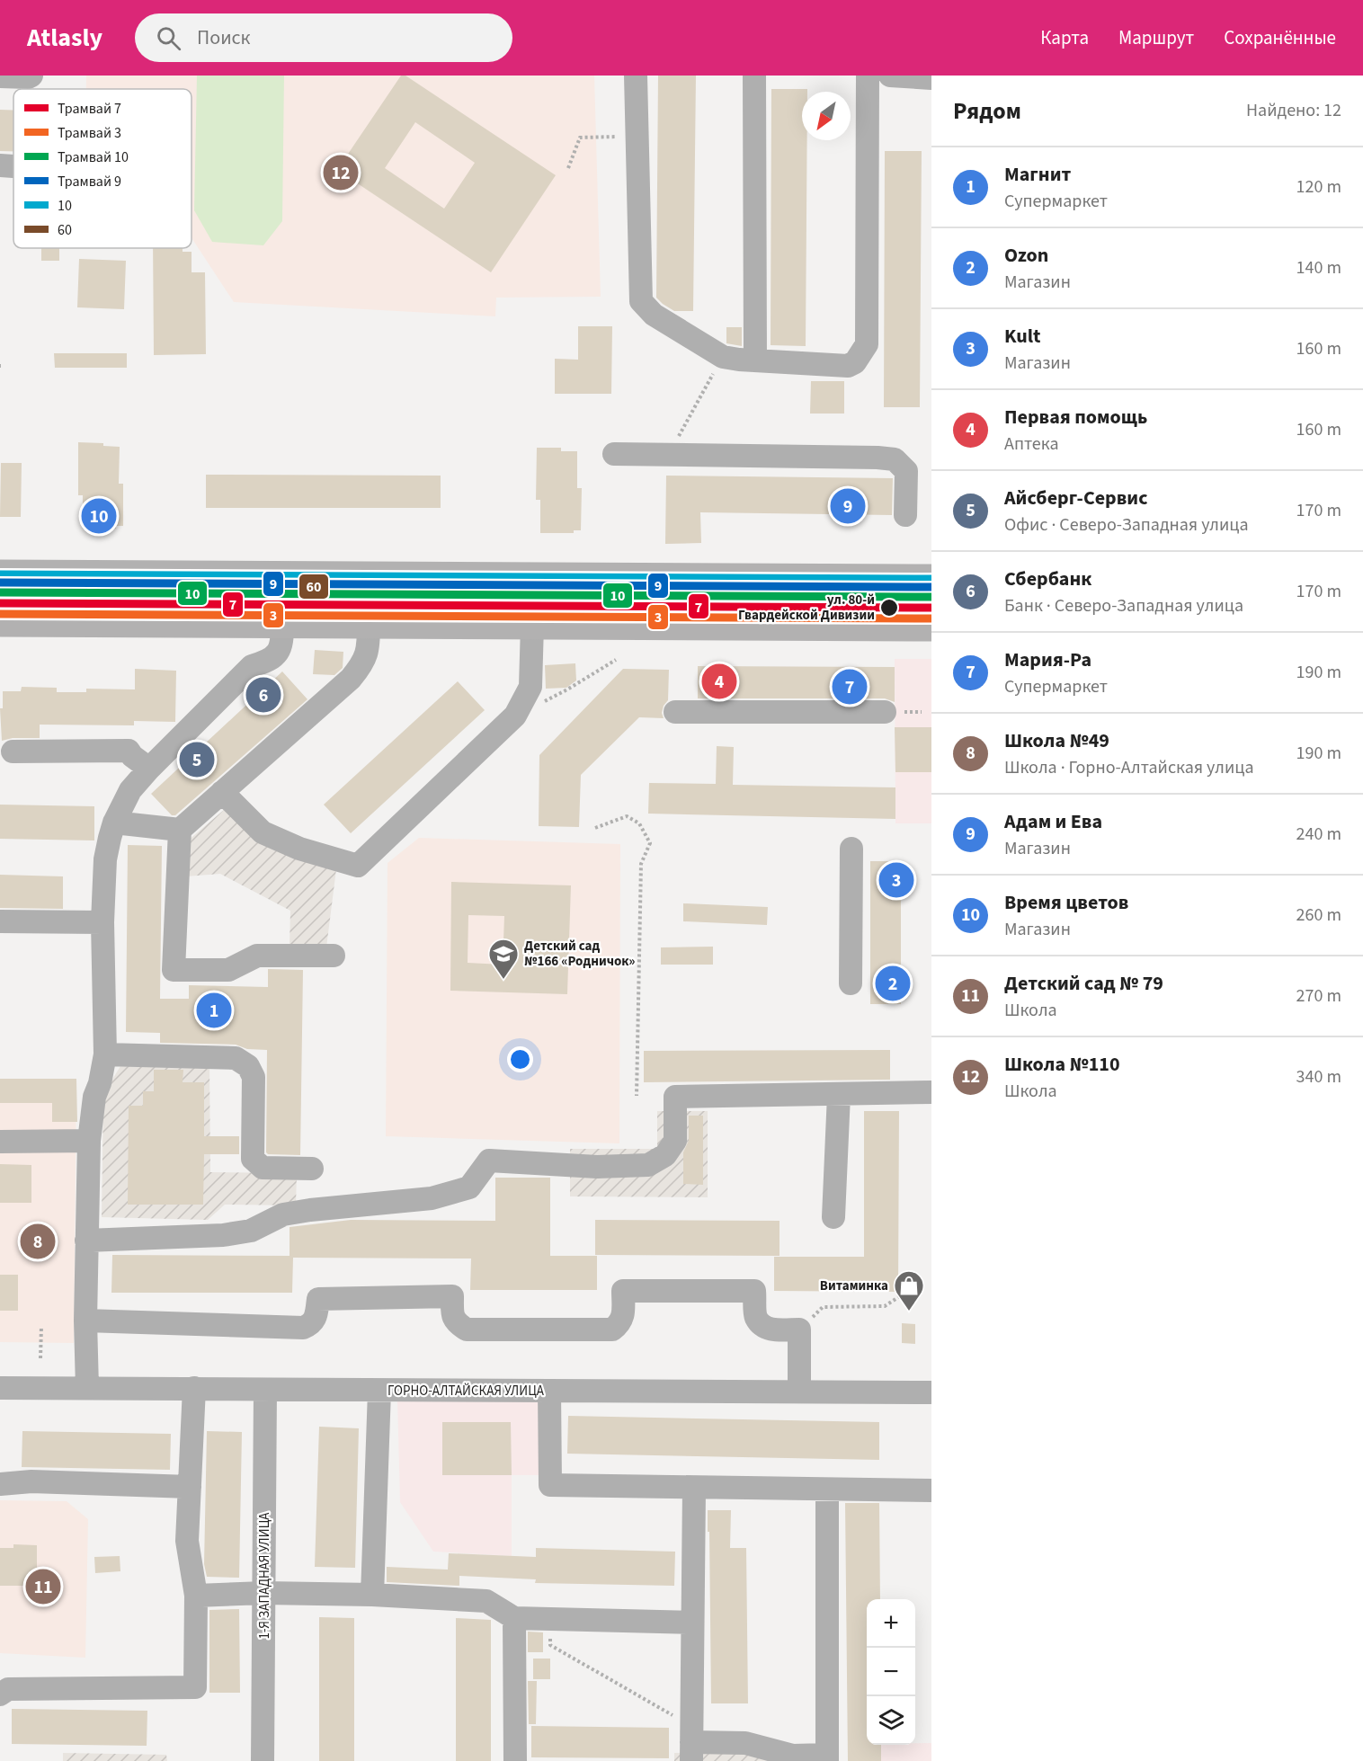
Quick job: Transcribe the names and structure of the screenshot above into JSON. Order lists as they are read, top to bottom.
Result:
{
  "streets": {
    "street": ["ГОРНО-АЛТАЙСКАЯ УЛИЦА", "1-Я ЗАПАДНАЯ УЛИЦА"]
  },
  "crossings": [
    ["ГОРНО-АЛТАЙСКАЯ УЛИЦА", "1-Я ЗАПАДНАЯ УЛИЦА"]
  ],
  "places": {
    "other": ["ул. 80-й Гвардейской Дивизии"],
    "school or university": ["Детский сад №166 «Родничок»"],
    "shop": ["Витаминка"]
  },
  "lines": [
    "transit line 10",
    "tram line 9",
    "transit line 60",
    "tram line 10",
    "tram line 7",
    "tram line 3"
  ],
  "legend": [
    "Трамвай 7",
    "Трамвай 3",
    "Трамвай 10",
    "Трамвай 9",
    "10",
    "60"
  ],
  "north": "bottom left",
  "page": {
    "header": "Atlasly",
    "search": "Поиск",
    "nav": ["Карта", "Маршрут", "Сохранённые"],
    "heading": ["Рядом", "Найдено: 12"],
    "list": [
      {
        "mark": "1",
        "name": "Магнит",
        "note": "Супермаркет",
        "value": "120 m"
      },
      {
        "mark": "2",
        "name": "Ozon",
        "note": "Магазин",
        "value": "140 m"
      },
      {
        "mark": "3",
        "name": "Kult",
        "note": "Магазин",
        "value": "160 m"
      },
      {
        "mark": "4",
        "name": "Первая помощь",
        "note": "Аптека",
        "value": "160 m"
      },
      {
        "mark": "5",
        "name": "Айсберг-Сервис",
        "note": "Офис · Северо-Западная улица",
        "value": "170 m"
      },
      {
        "mark": "6",
        "name": "Сбербанк",
        "note": "Банк · Северо-Западная улица",
        "value": "170 m"
      },
      {
        "mark": "7",
        "name": "Мария-Ра",
        "note": "Супермаркет",
        "value": "190 m"
      },
      {
        "mark": "8",
        "name": "Школа №49",
        "note": "Школа · Горно-Алтайская улица",
        "value": "190 m"
      },
      {
        "mark": "9",
        "name": "Адам и Ева",
        "note": "Магазин",
        "value": "240 m"
      },
      {
        "mark": "10",
        "name": "Время цветов",
        "note": "Магазин",
        "value": "260 m"
      },
      {
        "mark": "11",
        "name": "Детский сад № 79",
        "note": "Школа",
        "value": "270 m"
      },
      {
        "mark": "12",
        "name": "Школа №110",
        "note": "Школа",
        "value": "340 m"
      }
    ],
    "pins": [
      "12",
      "9",
      "10",
      "4",
      "7",
      "6",
      "5",
      "3",
      "2",
      "1",
      "8",
      "11"
    ],
    "map_buttons": ["+", "−"]
  }
}
